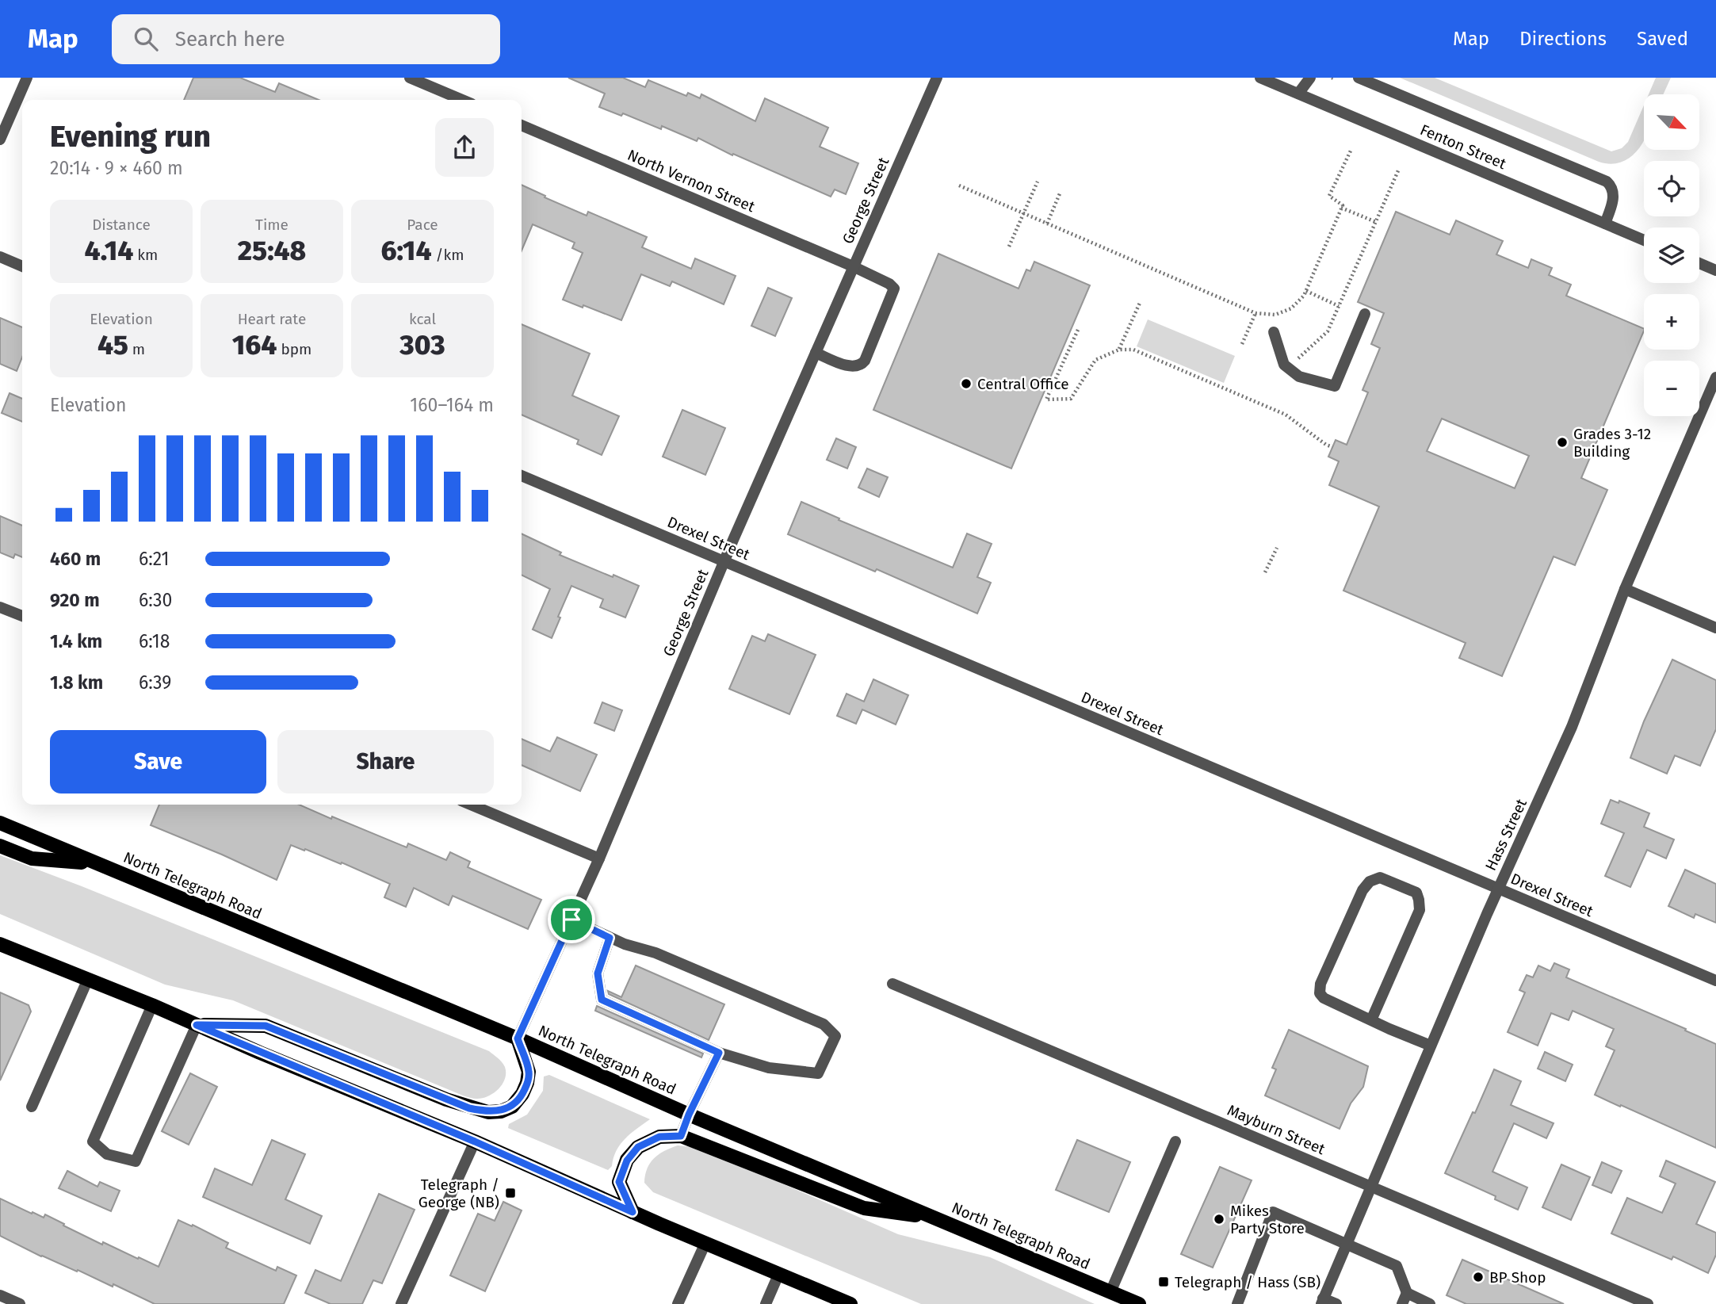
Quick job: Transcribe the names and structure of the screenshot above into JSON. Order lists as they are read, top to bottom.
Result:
{
  "streets": {
    "main road": ["North Telegraph Road"],
    "street": [
      "Fenton Street",
      "North Vernon Street",
      "George Street",
      "Drexel Street",
      "Hass Street",
      "Mayburn Street"
    ]
  },
  "crossings": [
    ["North Vernon Street", "George Street"],
    ["George Street", "Drexel Street"],
    ["George Street", "North Telegraph Road"],
    ["Drexel Street", "Hass Street"],
    ["Hass Street", "Mayburn Street"]
  ],
  "places": {
    "other": [
      "Central Office",
      "Grades 3-12 Building",
      "Mikes Party Store",
      "BP Shop"
    ],
    "transit": ["Telegraph / George (NB)", "Telegraph / Hass (SB)"]
  },
  "north": "bottom right",
  "page": {
    "header": "Map",
    "search": "Search here",
    "nav": ["Map", "Directions", "Saved"],
    "map_buttons": ["+", "−"],
    "heading": ["Evening run", "20:14 · 9 × 460 m"],
    "stats": [
      ["Distance", "4.14 km"],
      ["Time", "25:48"],
      ["Pace", "6:14 /km"],
      ["Elevation", "45 m"],
      ["Heart rate", "164 bpm"],
      ["kcal", "303"]
    ],
    "chart": ["Elevation", "160–164 m"],
    "list": [
      {
        "name": "460 m",
        "note": "6:21"
      },
      {
        "name": "920 m",
        "note": "6:30"
      },
      {
        "name": "1.4 km",
        "note": "6:18"
      },
      {
        "name": "1.8 km",
        "note": "6:39"
      }
    ],
    "buttons": ["Save", "Share"]
  }
}
